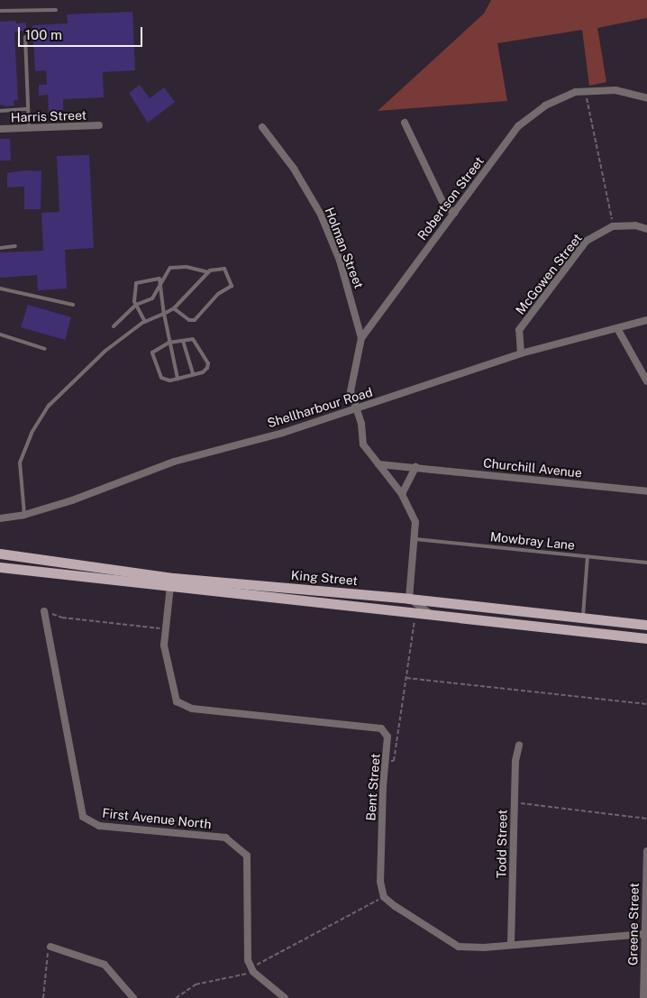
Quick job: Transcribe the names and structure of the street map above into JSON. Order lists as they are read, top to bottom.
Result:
{
  "streets": {
    "main road": ["King Street"],
    "street": [
      "Harris Street",
      "Robertson Street",
      "Holman Street",
      "McGowen Street",
      "Shellharbour Road",
      "Churchill Avenue",
      "Bent Street",
      "First Avenue North",
      "Todd Street",
      "Greene Street"
    ],
    "lane": ["Mowbray Lane"]
  },
  "crossings": [
    ["Robertson Street", "Holman Street"],
    ["Robertson Street", "Shellharbour Road"],
    ["Robertson Street", "Churchill Avenue"],
    ["Robertson Street", "Mowbray Lane"],
    ["Robertson Street", "King Street"],
    ["McGowen Street", "Shellharbour Road"],
    ["King Street", "Bent Street"],
    ["Bent Street", "Todd Street"],
    ["Bent Street", "Greene Street"]
  ],
  "scale_bar": "100 m"
}
